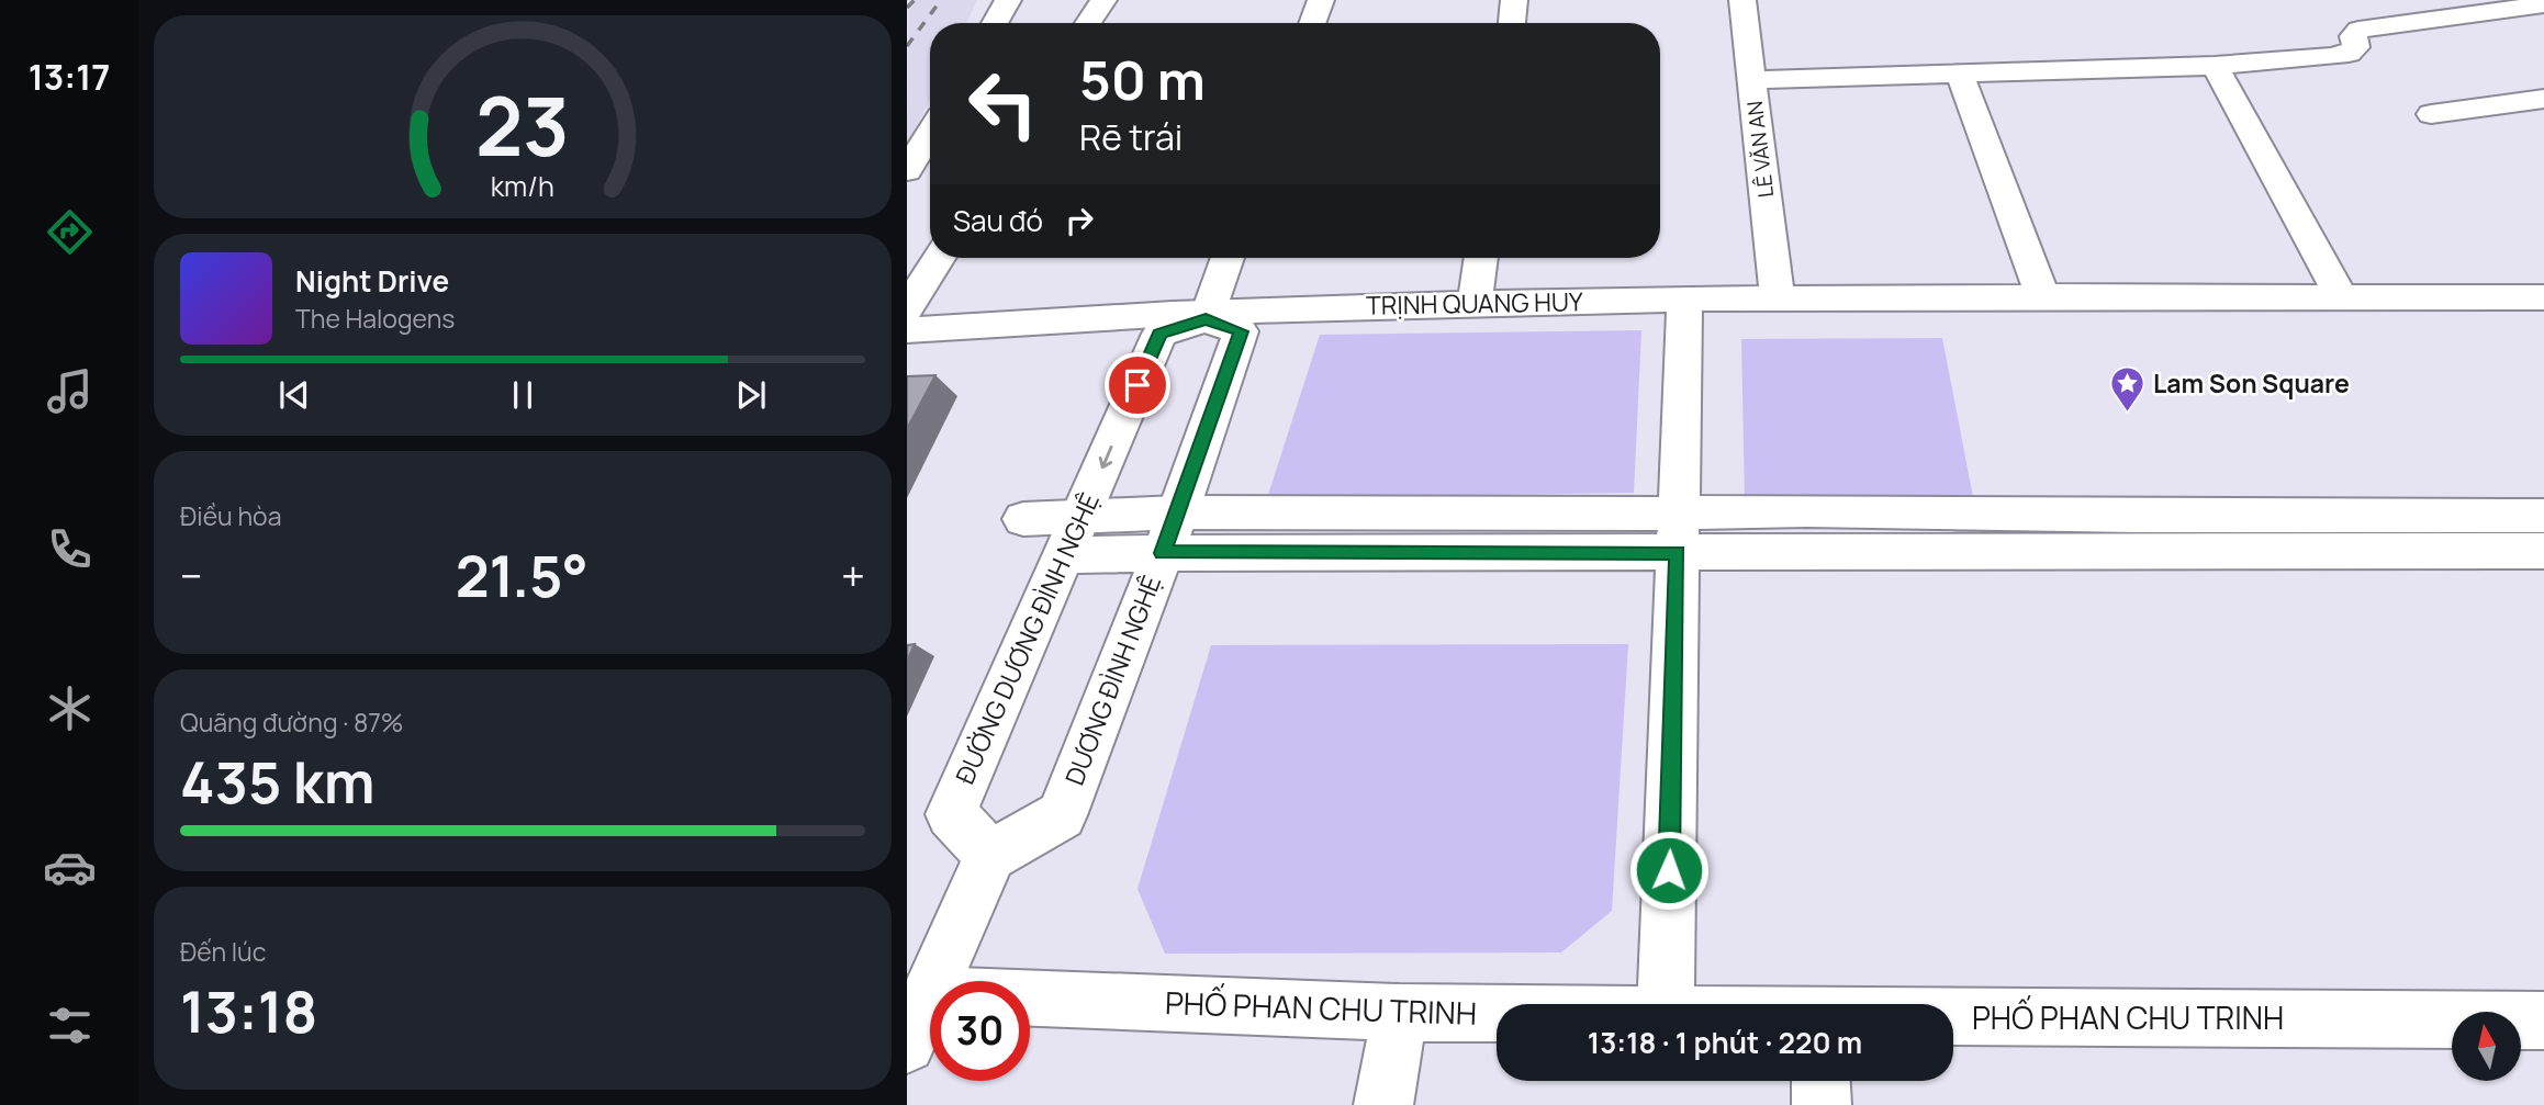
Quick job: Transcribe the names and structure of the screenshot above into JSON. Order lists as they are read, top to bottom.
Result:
{
  "streets": {
    "street": [
      "LÊ VĂN AN",
      "TRỊNH QUANG HUY",
      "ĐƯỜNG DƯƠNG ĐÌNH NGHỆ",
      "DƯƠNG ĐÌNH NGHỆ",
      "PHỐ PHAN CHU TRINH"
    ]
  },
  "crossings": [
    ["LÊ VĂN AN", "TRỊNH QUANG HUY"],
    ["TRỊNH QUANG HUY", "DƯƠNG ĐÌNH NGHỆ"],
    ["ĐƯỜNG DƯƠNG ĐÌNH NGHỆ", "DƯƠNG ĐÌNH NGHỆ"]
  ],
  "places": {
    "place": ["Lam Son Square"]
  },
  "north": "top",
  "page": {
    "tabs": "13:17",
    "turn": ["50 m", "Rẽ trái"],
    "then": "Sau đó",
    "song": ["Night Drive", "The Halogens"],
    "tile": [
      "Điều hòa",
      ["Quãng đường · 87%", "435 km"],
      ["Đến lúc", "13:18"]
    ],
    "heat": ["−", "21.5°", "+"],
    "limit": "30",
    "trip": "13:18 · 1 phút · 220 m",
    "gauge": ["23", "km/h"]
  }
}
